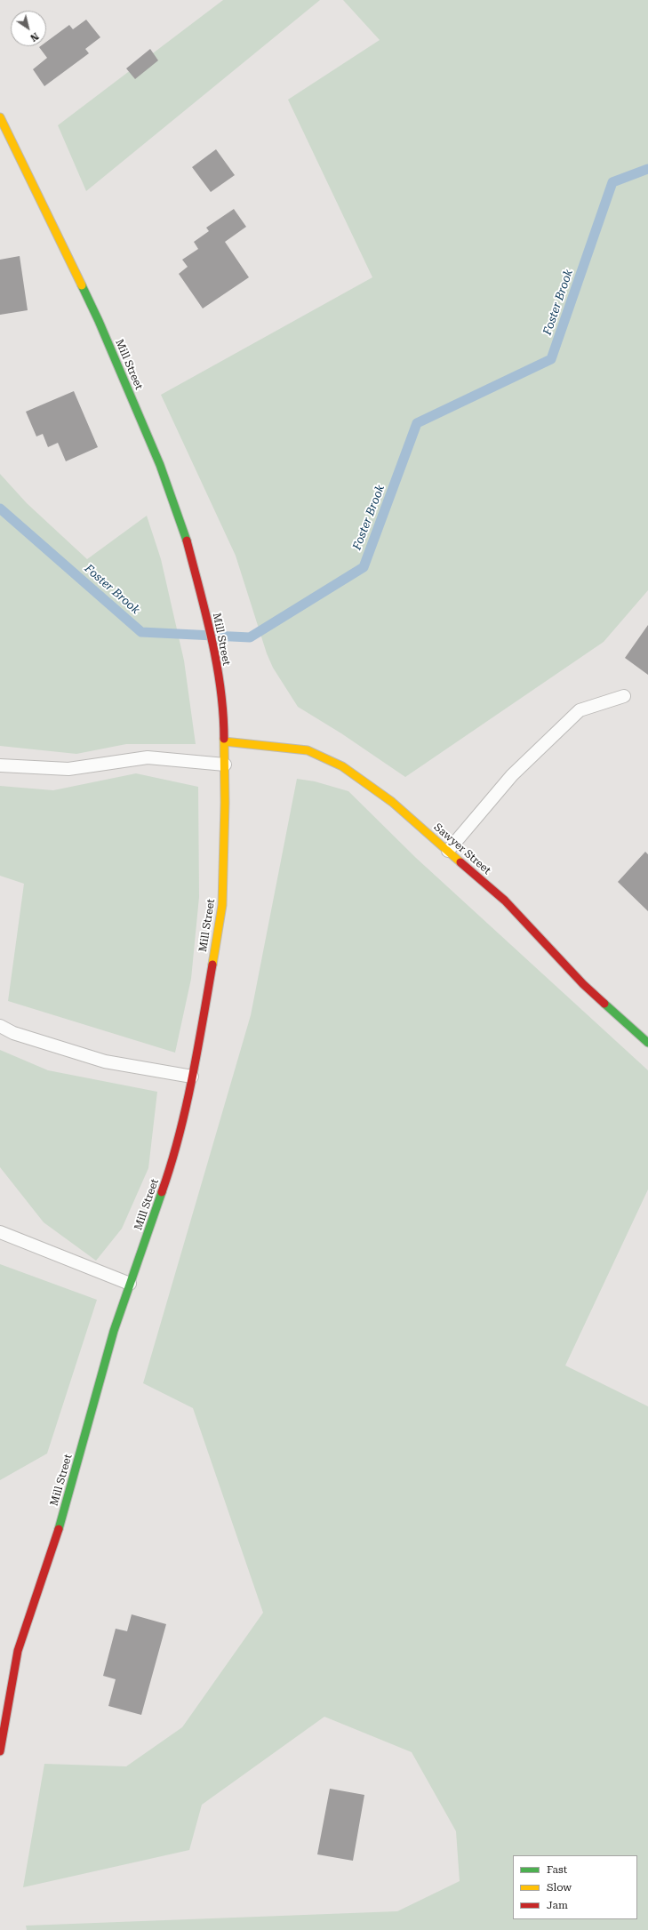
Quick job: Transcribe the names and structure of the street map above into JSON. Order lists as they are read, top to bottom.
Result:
{
  "streets": {
    "street": ["Mill Street", "Sawyer Street"]
  },
  "crossings": [
    ["Mill Street", "Sawyer Street"]
  ],
  "water": ["Foster Brook"],
  "legend": ["Fast", "Slow", "Jam"],
  "north": "bottom right"
}
